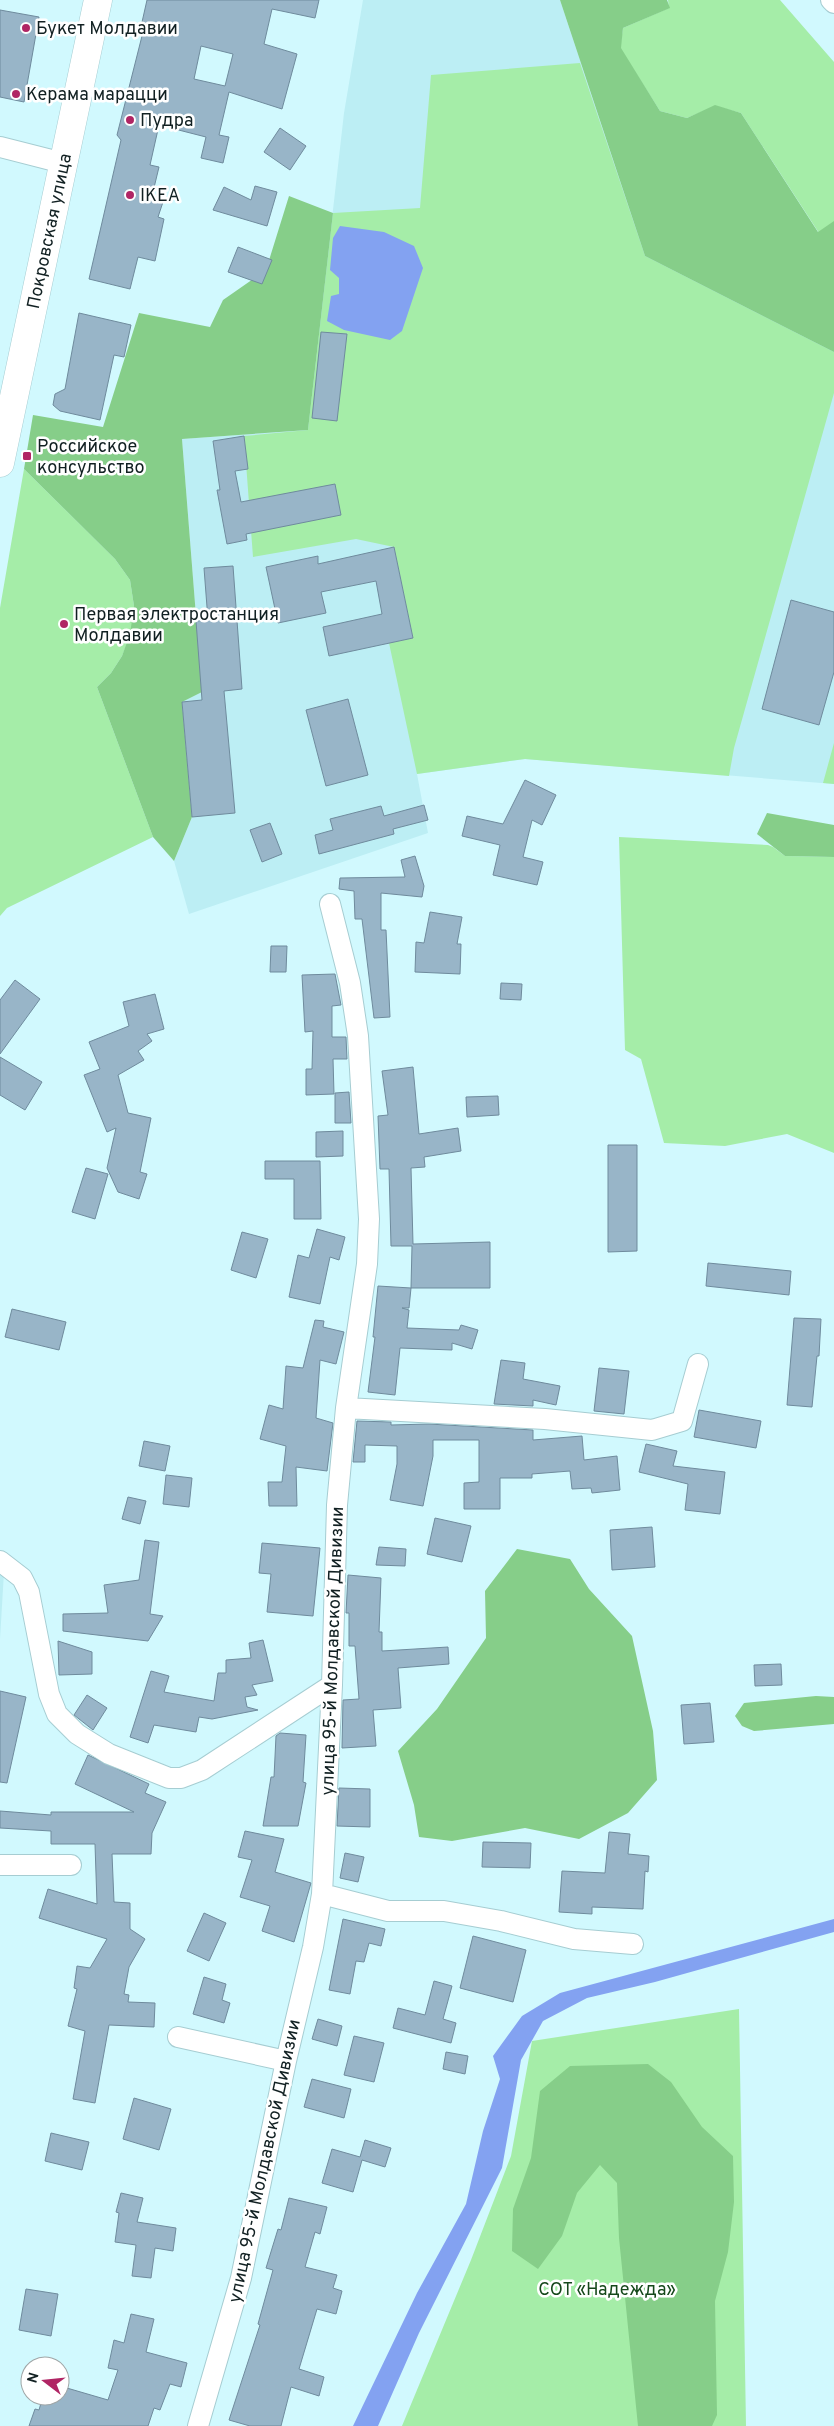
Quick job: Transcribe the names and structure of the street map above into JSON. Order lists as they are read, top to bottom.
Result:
{
  "streets": {
    "main road": ["Покровская улица"],
    "street": ["улица 95-й Молдавской Дивизии"]
  },
  "parks": ["СОТ «Надежда»"],
  "places": {
    "other": [
      "Букет Молдавии",
      "Керама марацци",
      "Пудра",
      "IKEA",
      "Первая электростанция Молдавии"
    ],
    "transit": ["Российское консульство"]
  },
  "north": "left"
}
